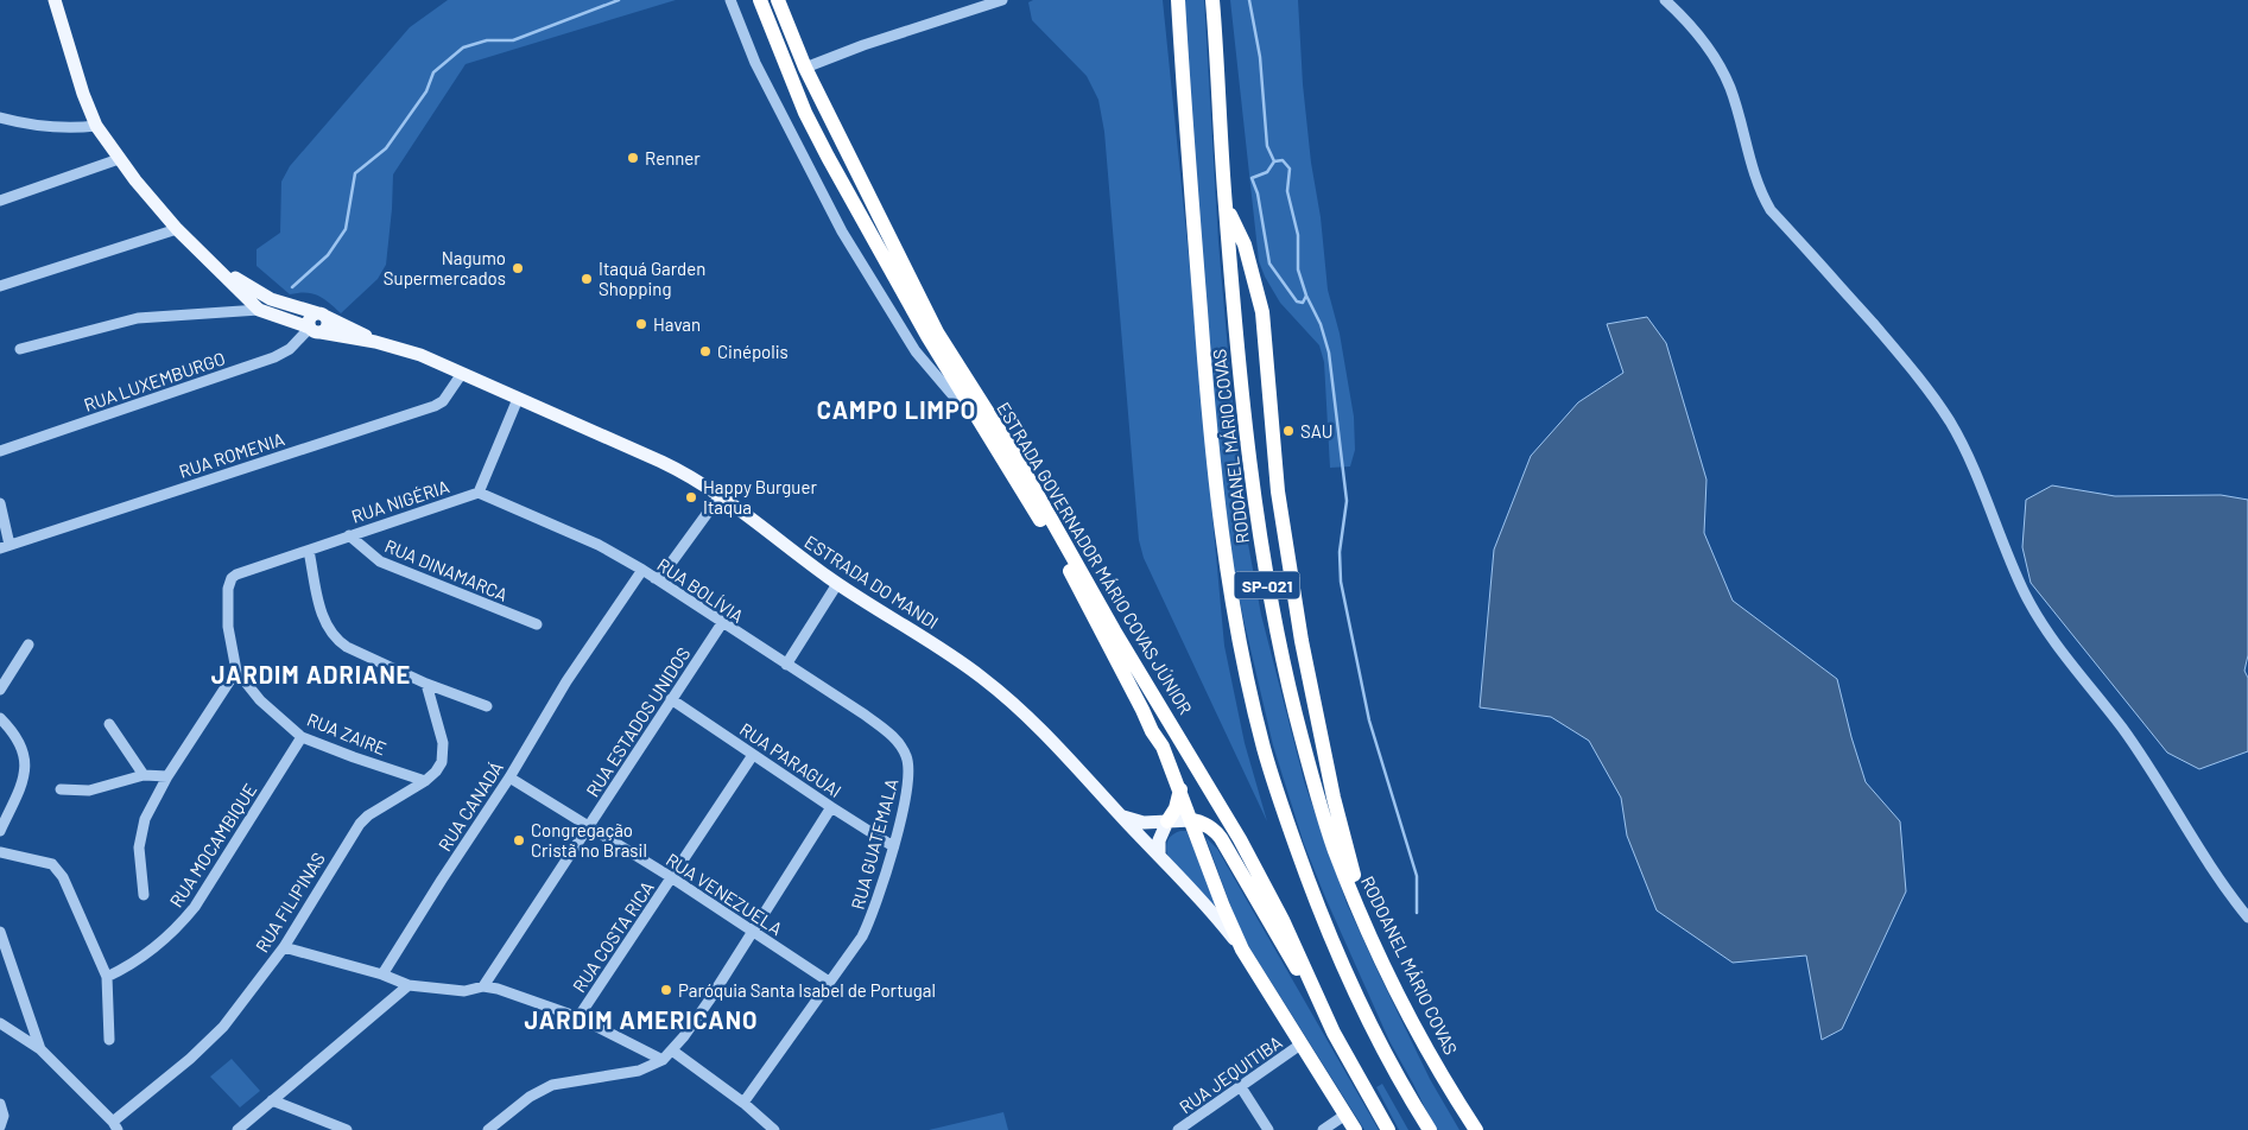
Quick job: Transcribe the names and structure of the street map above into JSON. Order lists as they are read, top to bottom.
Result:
{
  "streets": {
    "highway": ["RODOANEL MÁRIO COVAS", "ESTRADA GOVERNADOR MÁRIO COVAS JÚNIOR", "SP-021"],
    "main road": ["ESTRADA DO MANDI"],
    "street": [
      "RUA LUXEMBURGO",
      "RUA ROMENIA",
      "RUA NIGÉRIA",
      "RUA DINAMARCA",
      "RUA BOLÍVIA",
      "RUA ESTADOS UNIDOS",
      "RUA ZAIRE",
      "RUA PARAGUAI",
      "RUA CANADÁ",
      "RUA GUATEMALA",
      "RUA MOCAMBIQUE",
      "RUA VENEZUELA",
      "RUA FILIPINAS",
      "RUA COSTA RICA",
      "RUA JEQUITIBA"
    ]
  },
  "crossings": [
    ["RUA LUXEMBURGO", "ESTRADA DO MANDI"],
    ["RUA ROMENIA", "ESTRADA DO MANDI"],
    ["RUA NIGÉRIA", "RUA DINAMARCA"],
    ["RUA NIGÉRIA", "ESTRADA DO MANDI"],
    ["RUA NIGÉRIA", "RUA BOLÍVIA"],
    ["RUA NIGÉRIA", "RUA ZAIRE"],
    ["ESTRADA GOVERNADOR MÁRIO COVAS JÚNIOR", "ESTRADA DO MANDI"],
    ["ESTRADA GOVERNADOR MÁRIO COVAS JÚNIOR", "RUA JEQUITIBA"],
    ["RUA BOLÍVIA", "RUA ESTADOS UNIDOS"],
    ["RUA BOLÍVIA", "RUA CANADÁ"],
    ["RUA BOLÍVIA", "RUA GUATEMALA"],
    ["RUA ESTADOS UNIDOS", "RUA PARAGUAI"],
    ["RUA ESTADOS UNIDOS", "RUA VENEZUELA"],
    ["RUA ZAIRE", "RUA MOCAMBIQUE"],
    ["RUA ZAIRE", "RUA FILIPINAS"],
    ["RUA PARAGUAI", "RUA GUATEMALA"],
    ["RUA PARAGUAI", "RUA COSTA RICA"],
    ["RUA CANADÁ", "RUA VENEZUELA"],
    ["RUA GUATEMALA", "RUA VENEZUELA"],
    ["RUA VENEZUELA", "RUA COSTA RICA"]
  ],
  "districts": ["CAMPO LIMPO", "JARDIM ADRIANE", "JARDIM AMERICANO"],
  "places": [
    "Renner",
    "Nagumo Supermercados",
    "Itaquá Garden Shopping",
    "Havan",
    "Cinépolis",
    "SAU",
    "Happy Burguer Itaqua",
    "Congregação Cristã no Brasil",
    "Paróquia Santa Isabel de Portugal"
  ]
}
